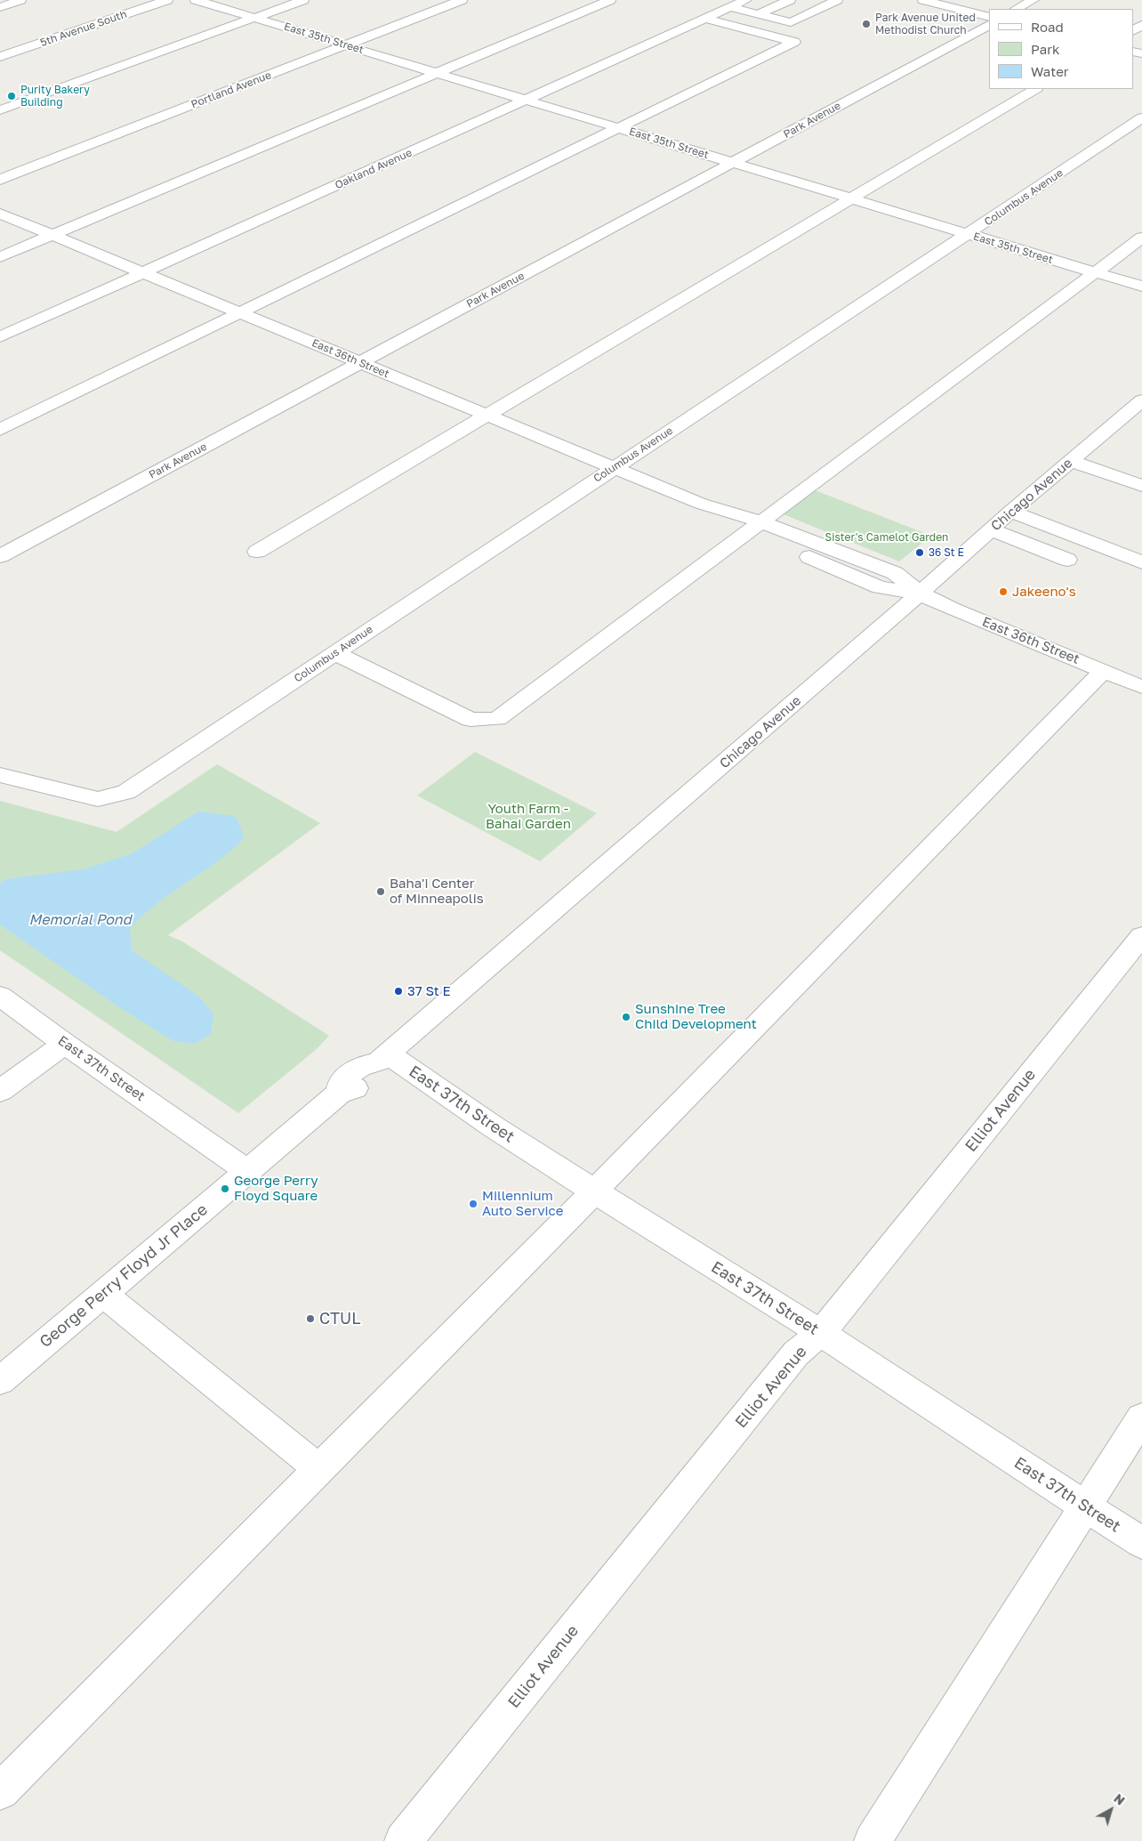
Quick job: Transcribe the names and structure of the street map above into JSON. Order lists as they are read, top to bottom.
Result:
{
  "streets": {
    "street": [
      "5th Avenue South",
      "East 35th Street",
      "Portland Avenue",
      "Park Avenue",
      "Oakland Avenue",
      "Columbus Avenue",
      "East 36th Street",
      "Chicago Avenue",
      "East 37th Street",
      "Elliot Avenue",
      "George Perry Floyd Jr Place"
    ]
  },
  "crossings": [
    ["East 35th Street", "Portland Avenue"],
    ["East 35th Street", "Park Avenue"],
    ["East 35th Street", "Oakland Avenue"],
    ["East 35th Street", "Columbus Avenue"],
    ["Park Avenue", "East 36th Street"],
    ["Oakland Avenue", "East 36th Street"],
    ["Columbus Avenue", "East 36th Street"],
    ["East 36th Street", "Chicago Avenue"],
    ["Chicago Avenue", "East 37th Street"],
    ["Chicago Avenue", "George Perry Floyd Jr Place"],
    ["East 37th Street", "Elliot Avenue"],
    ["East 37th Street", "George Perry Floyd Jr Place"]
  ],
  "water": ["Memorial Pond"],
  "parks": ["Sister's Camelot Garden", "Youth Farm - Bahai Garden"],
  "places": [
    "Park Avenue United Methodist Church",
    "Purity Bakery Building",
    "36 St E",
    "Jakeeno's",
    "Baha'i Center of Minneapolis",
    "37 St E",
    "Sunshine Tree Child Development",
    "George Perry Floyd Square",
    "Millennium Auto Service",
    "CTUL"
  ],
  "legend": ["Road", "Park", "Water"],
  "north": "top right"
}
